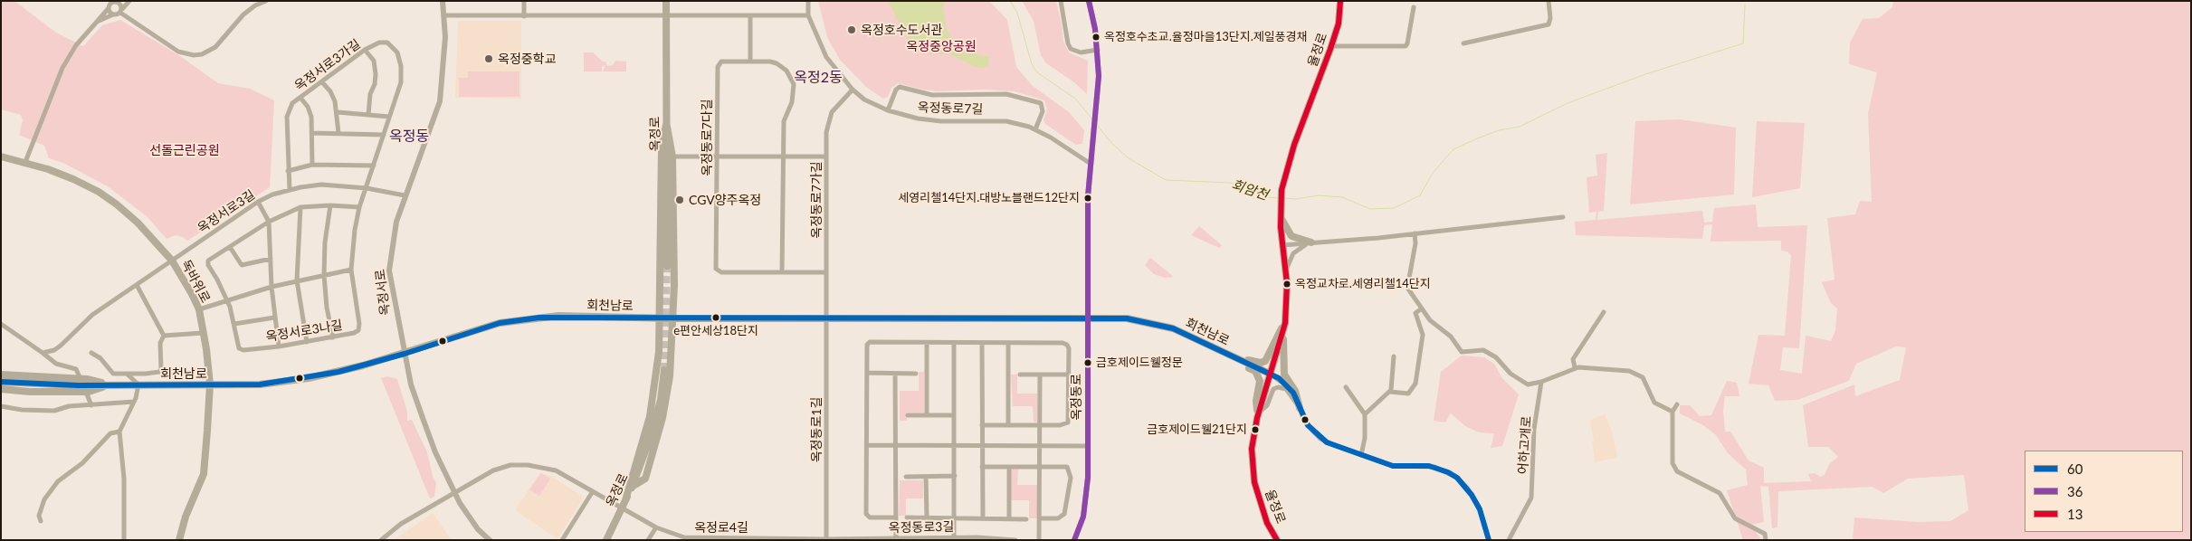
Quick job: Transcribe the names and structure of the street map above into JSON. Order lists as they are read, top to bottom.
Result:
{
  "streets": {
    "main road": [
      "율정로",
      "옥정로",
      "독바위로",
      "회천남로"
    ],
    "street": [
      "옥정서로3가길",
      "옥정동로7길",
      "옥정동로7다길",
      "옥정동로7가길",
      "옥정서로3길",
      "옥정서로",
      "옥정서로3나길",
      "옥정동로",
      "옥정동로1길",
      "어하고개로",
      "옥정로4길",
      "옥정동로3길"
    ]
  },
  "crossings": [
    ["율정로", "회천남로"],
    ["옥정서로3가길", "옥정서로3길"],
    ["옥정서로3가길", "옥정서로3나길"],
    ["옥정동로7길", "옥정동로7가길"],
    ["옥정동로7길", "옥정동로"],
    ["옥정로", "옥정로4길"],
    ["옥정동로7다길", "옥정동로7가길"],
    ["옥정동로7가길", "회천남로"],
    ["옥정동로7가길", "옥정동로1길"],
    ["옥정서로3길", "독바위로"],
    ["옥정서로3길", "옥정서로"],
    ["옥정서로3길", "옥정서로3나길"],
    ["독바위로", "회천남로"],
    ["옥정서로", "회천남로"],
    ["옥정서로", "옥정로4길"],
    ["회천남로", "옥정동로"],
    ["회천남로", "옥정동로1길"],
    ["옥정동로1길", "옥정로4길"],
    ["옥정동로1길", "옥정동로3길"],
    ["옥정로4길", "옥정동로3길"]
  ],
  "districts": ["옥정2동", "옥정동"],
  "water": ["회암천"],
  "parks": ["옥정중앙공원", "선돌근린공원"],
  "places": [
    "옥정호수도서관",
    "옥정호수초교.율정마을13단지.제일풍경채",
    "옥정중학교",
    "세영리첼14단지.대방노블랜드12단지",
    "CGV양주옥정",
    "옥정교차로.세영리첼14단지",
    "e편안세상18단지",
    "금호제이드웰정문",
    "금호제이드웰21단지"
  ],
  "lines": ["transit line 36", "transit line 13", "transit line 60"],
  "legend": ["60", "36", "13"]
}
